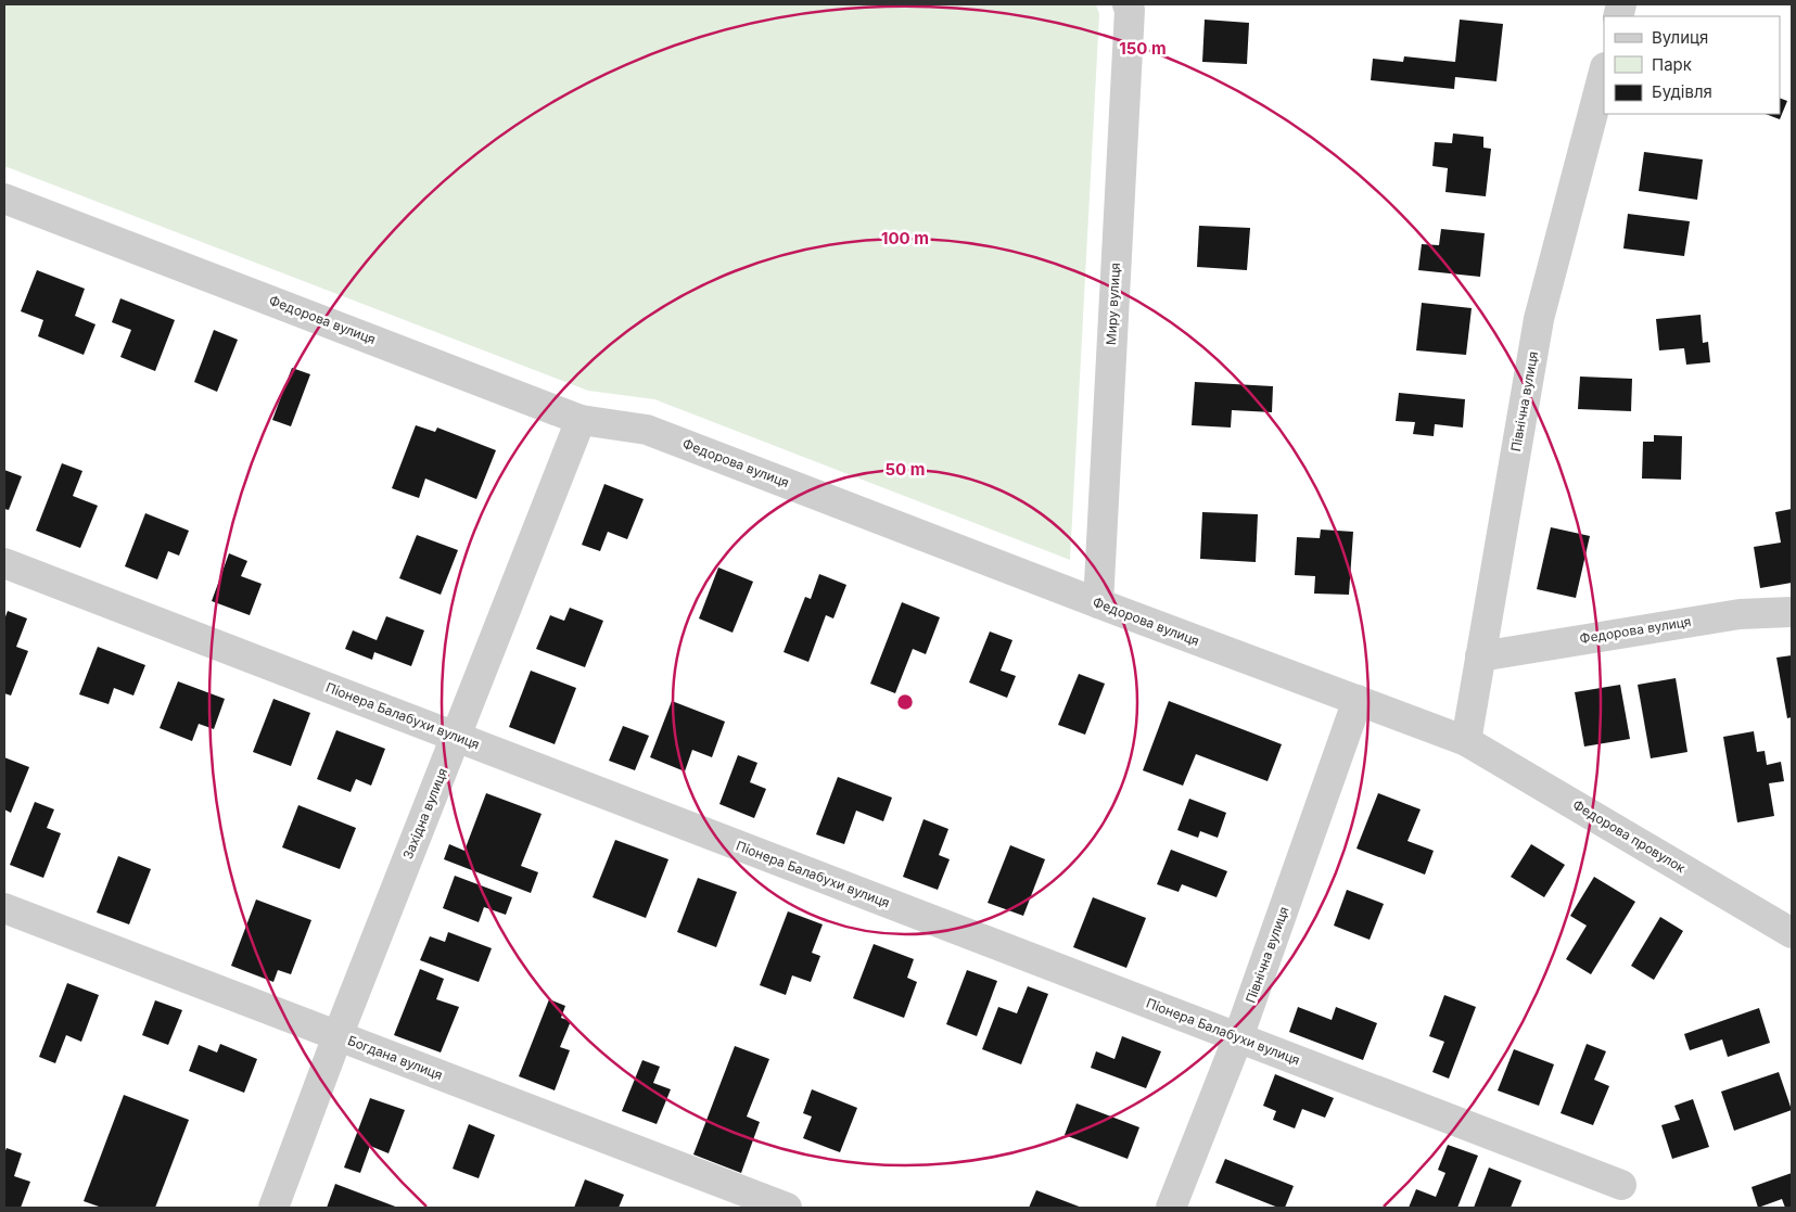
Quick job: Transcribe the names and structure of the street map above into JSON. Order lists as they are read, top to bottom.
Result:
{
  "streets": {
    "street": [
      "Миру вулиця",
      "Федорова вулиця",
      "Північна вулиця",
      "Піонера Балабухи вулиця",
      "Західна вулиця",
      "Федорова провулок",
      "Богдана вулиця"
    ]
  },
  "crossings": [
    ["Миру вулиця", "Федорова вулиця"],
    ["Федорова вулиця", "Північна вулиця"],
    ["Федорова вулиця", "Західна вулиця"],
    ["Федорова вулиця", "Федорова провулок"],
    ["Північна вулиця", "Піонера Балабухи вулиця"],
    ["Північна вулиця", "Федорова провулок"],
    ["Піонера Балабухи вулиця", "Західна вулиця"],
    ["Західна вулиця", "Богдана вулиця"]
  ],
  "legend": ["Вулиця", "Парк", "Будівля"],
  "rings": ["150 m", "100 m", "50 m"]
}
